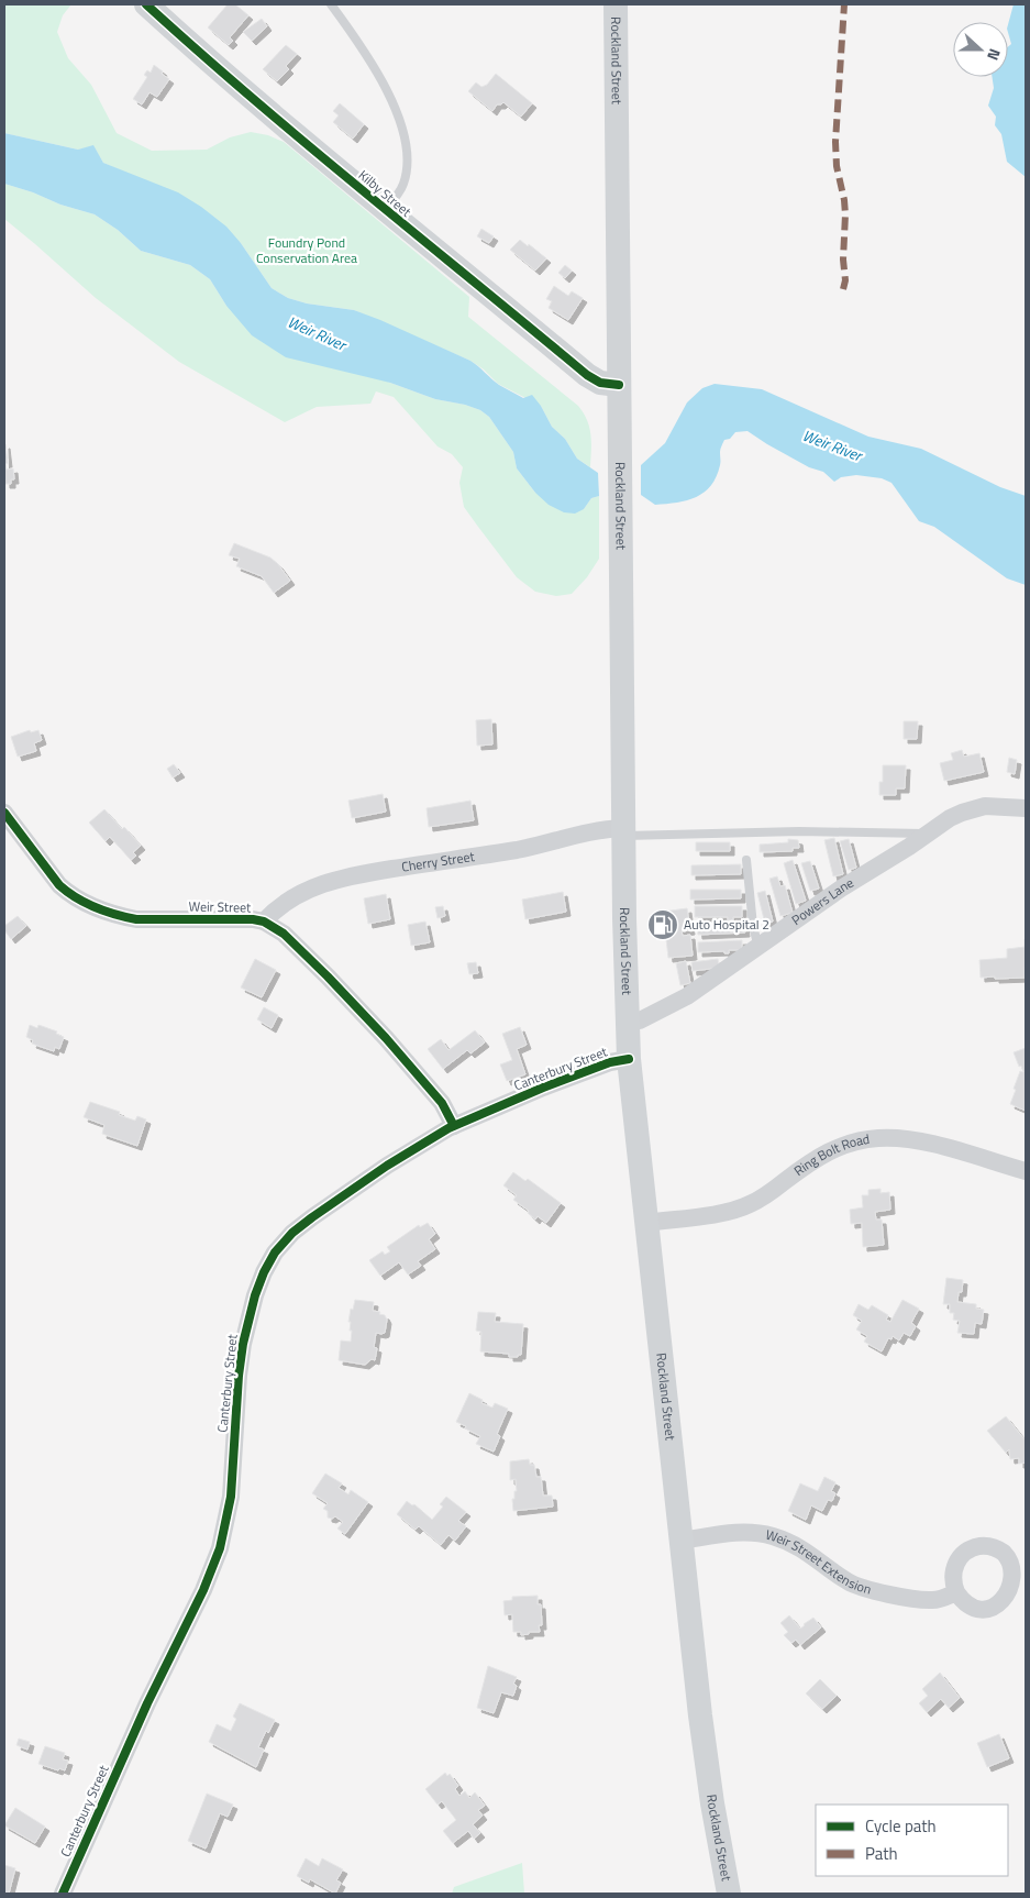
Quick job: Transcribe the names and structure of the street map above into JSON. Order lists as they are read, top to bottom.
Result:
{
  "streets": {
    "main road": ["Rockland Street", "Kilby Street"],
    "street": [
      "Cherry Street",
      "Powers Lane",
      "Weir Street",
      "Canterbury Street",
      "Ring Bolt Road",
      "Weir Street Extension"
    ]
  },
  "crossings": [
    ["Rockland Street", "Kilby Street"],
    ["Rockland Street", "Cherry Street"],
    ["Rockland Street", "Powers Lane"],
    ["Rockland Street", "Canterbury Street"],
    ["Rockland Street", "Ring Bolt Road"],
    ["Rockland Street", "Weir Street Extension"],
    ["Cherry Street", "Weir Street"],
    ["Weir Street", "Canterbury Street"]
  ],
  "water": ["Weir River"],
  "parks": ["Foundry Pond Conservation Area"],
  "places": {
    "fuel station": ["Auto Hospital 2"]
  },
  "legend": ["Cycle path", "Path"],
  "north": "right"
}
